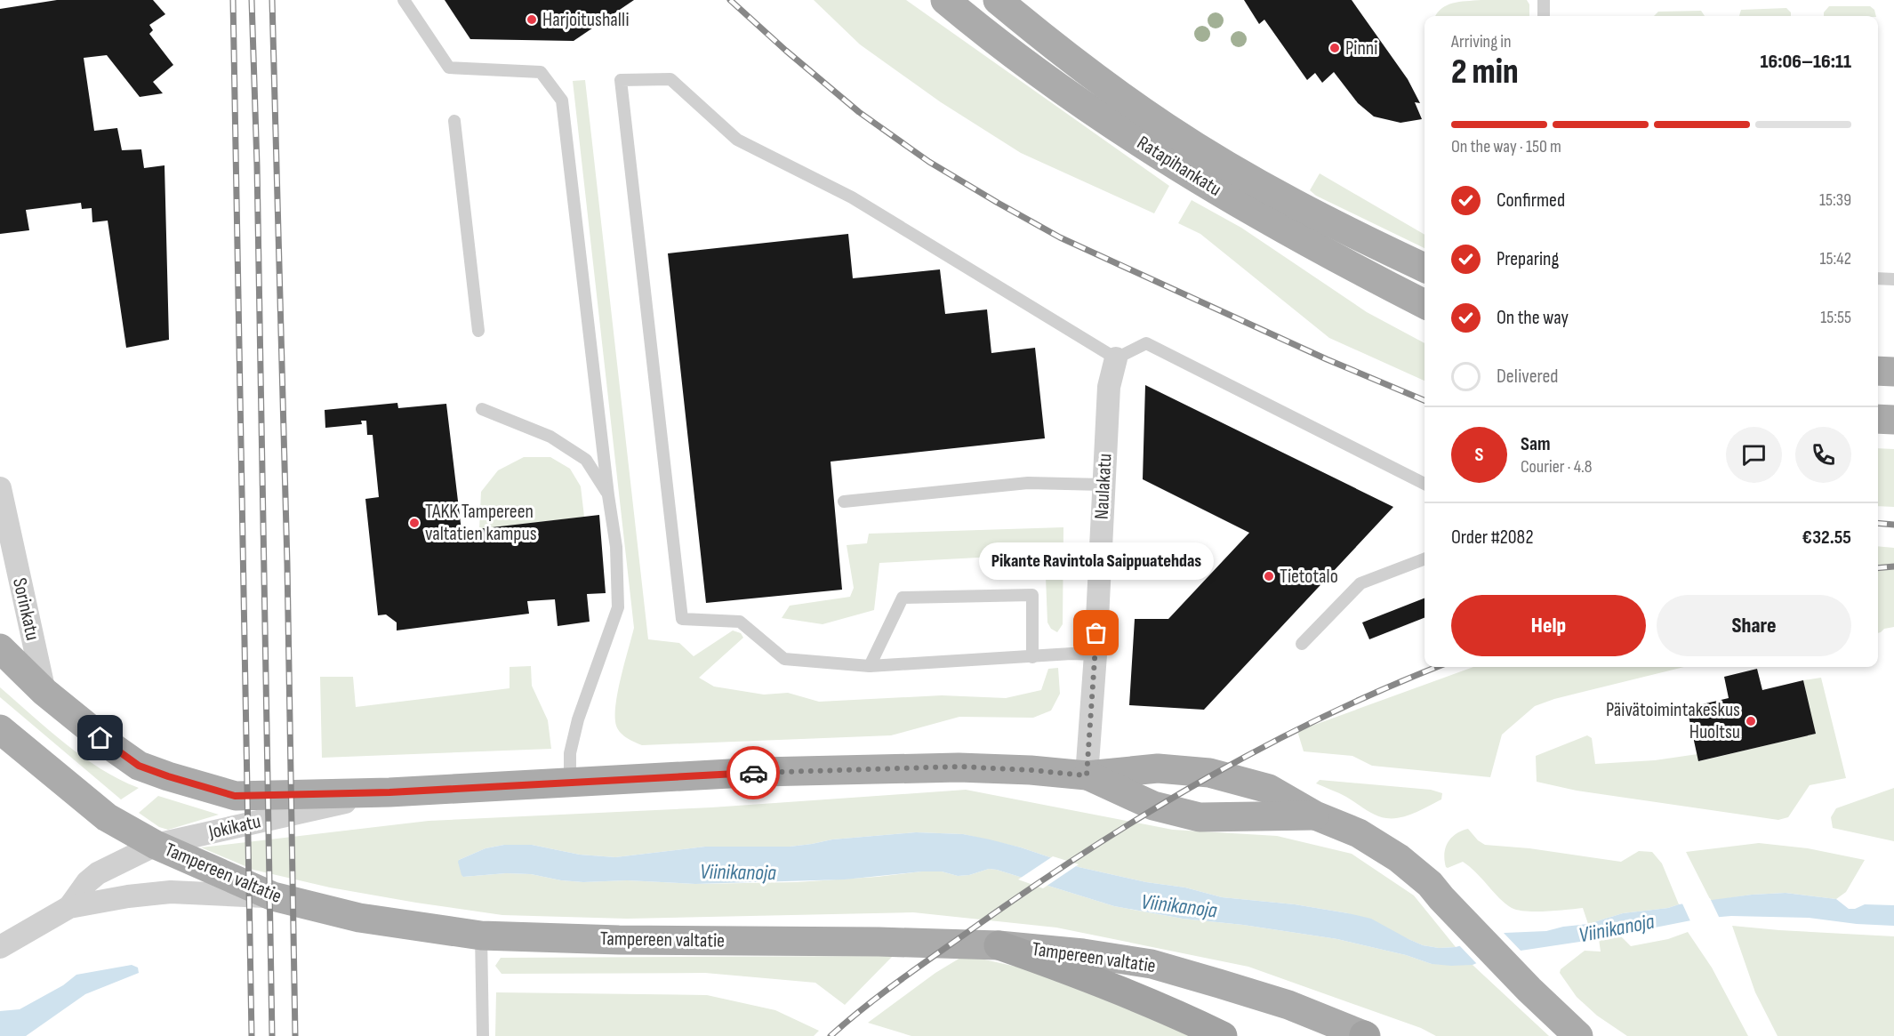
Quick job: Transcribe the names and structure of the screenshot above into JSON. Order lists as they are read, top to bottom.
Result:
{
  "streets": {
    "main road": ["Ratapihankatu", "Tampereen valtatie"],
    "street": ["Naulakatu", "Sorinkatu", "Jokikatu"]
  },
  "crossings": [
    ["Jokikatu", "Tampereen valtatie"]
  ],
  "water": ["Viinikanoja"],
  "places": [
    "Harjoitushalli",
    "Pinni",
    "TAKK Tampereen valtatien kampus",
    "Tietotalo",
    "Pikante Ravintola Saippuatehdas",
    "Päivätoimintakeskus Huoltsu"
  ],
  "page": {
    "heading": ["2 min", "Arriving in", "16:06–16:11"],
    "panel": [
      "Sam",
      "Courier · 4.8",
      "Order #2082",
      "€32.55"
    ],
    "bar": "On the way · 150 m",
    "list": [
      ["Confirmed", "15:39"],
      ["Preparing", "15:42"],
      ["On the way", "15:55"],
      "Delivered"
    ],
    "round": "S",
    "bubble": "Pikante Ravintola Saippuatehdas",
    "buttons": ["Help", "Share"]
  }
}
